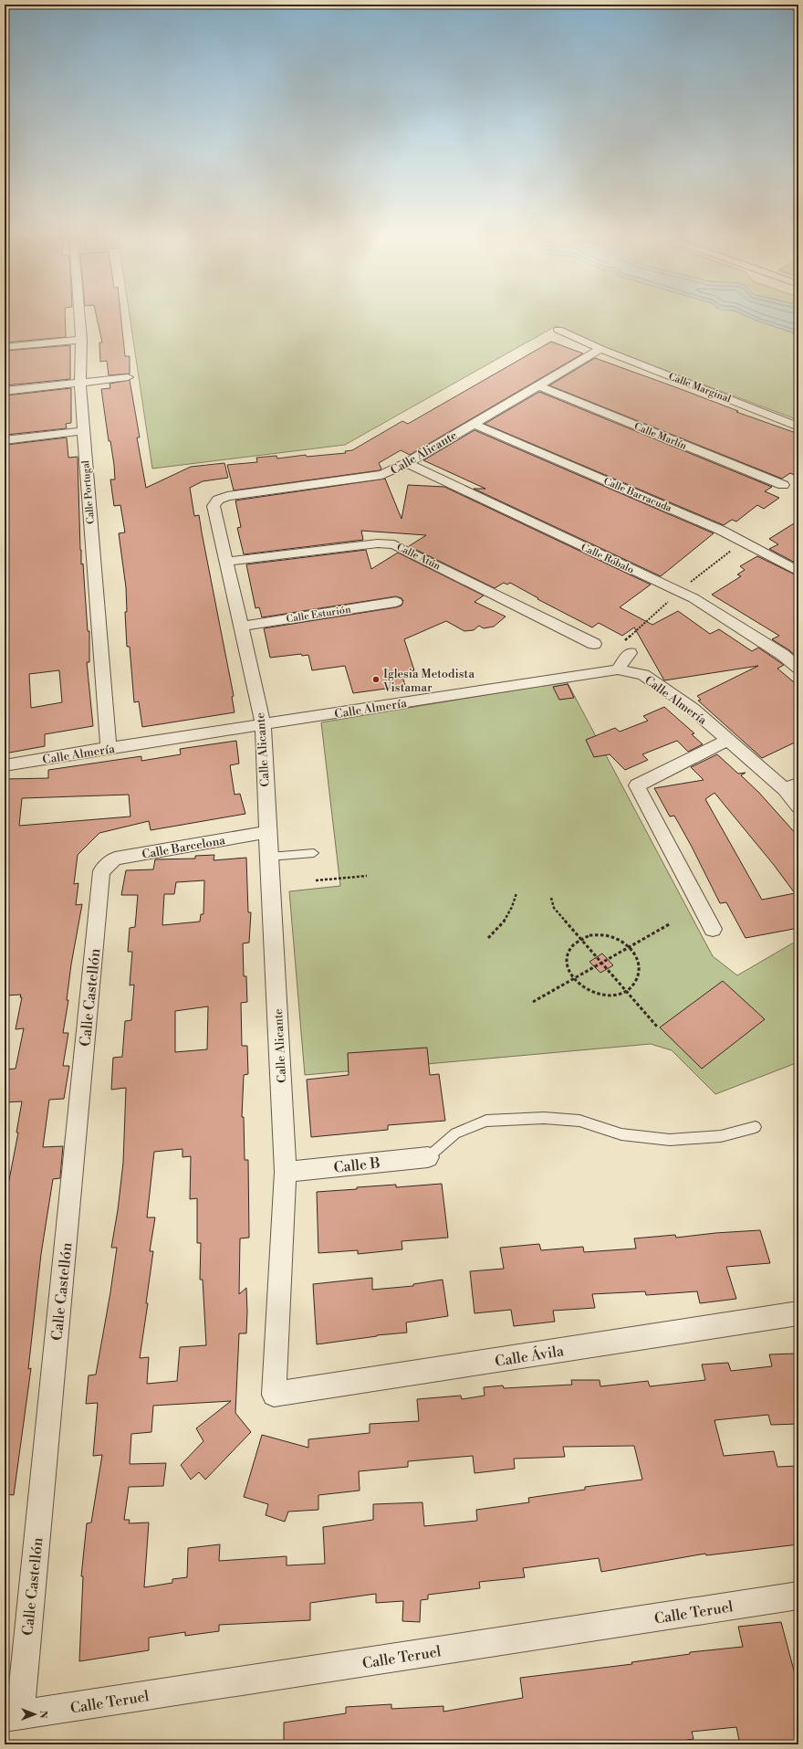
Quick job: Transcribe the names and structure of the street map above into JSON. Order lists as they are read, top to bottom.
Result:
{
  "streets": {
    "street": [
      "Calle Marginal",
      "Calle Marlín",
      "Calle Alicante",
      "Calle Portugal",
      "Calle Barracuda",
      "Calle Atún",
      "Calle Róbalo",
      "Calle Esturión",
      "Calle Almería",
      "Calle Barcelona",
      "Calle Castellón",
      "Calle B",
      "Calle Ávila",
      "Calle Teruel"
    ]
  },
  "crossings": [
    ["Calle Marginal", "Calle Alicante"],
    ["Calle Marlín", "Calle Alicante"],
    ["Calle Alicante", "Calle Barracuda"],
    ["Calle Alicante", "Calle Atún"],
    ["Calle Alicante", "Calle Róbalo"],
    ["Calle Alicante", "Calle Esturión"],
    ["Calle Alicante", "Calle Almería"],
    ["Calle Alicante", "Calle Barcelona"],
    ["Calle Alicante", "Calle B"],
    ["Calle Alicante", "Calle Ávila"],
    ["Calle Portugal", "Calle Almería"],
    ["Calle Barcelona", "Calle Castellón"],
    ["Calle Castellón", "Calle Teruel"]
  ],
  "places": ["Iglesia Metodista Vistamar"],
  "north": "right"
}
